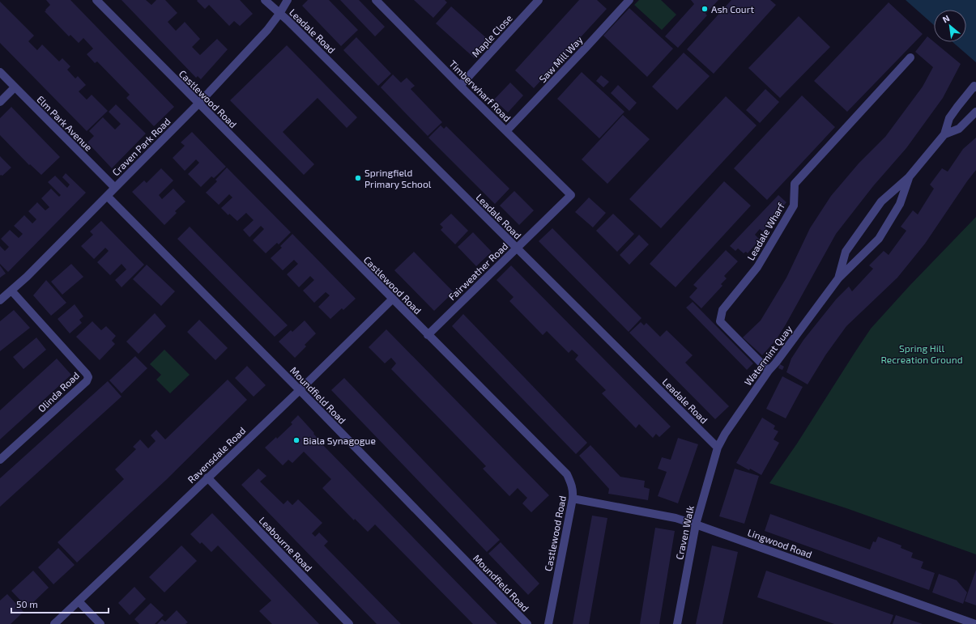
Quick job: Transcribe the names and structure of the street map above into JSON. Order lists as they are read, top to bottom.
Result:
{
  "streets": {
    "street": [
      "Leadale Road",
      "Maple Close",
      "Saw Mill Way",
      "Timberwharf Road",
      "Castlewood Road",
      "Elm Park Avenue",
      "Craven Park Road",
      "Leadale Wharf",
      "Fairweather Road",
      "Watermint Quay",
      "Olinda Road",
      "Moundfield Road",
      "Ravensdale Road",
      "Craven Walk",
      "Lingwood Road",
      "Leabourne Road"
    ]
  },
  "crossings": [
    ["Leadale Road", "Craven Park Road"],
    ["Leadale Road", "Fairweather Road"],
    ["Leadale Road", "Watermint Quay"],
    ["Leadale Road", "Craven Walk"],
    ["Maple Close", "Timberwharf Road"],
    ["Saw Mill Way", "Timberwharf Road"],
    ["Timberwharf Road", "Fairweather Road"],
    ["Castlewood Road", "Craven Park Road"],
    ["Castlewood Road", "Fairweather Road"],
    ["Castlewood Road", "Ravensdale Road"],
    ["Castlewood Road", "Lingwood Road"],
    ["Elm Park Avenue", "Craven Park Road"],
    ["Craven Park Road", "Olinda Road"],
    ["Craven Park Road", "Moundfield Road"],
    ["Leadale Wharf", "Watermint Quay"],
    ["Watermint Quay", "Craven Walk"],
    ["Moundfield Road", "Ravensdale Road"],
    ["Ravensdale Road", "Leabourne Road"],
    ["Craven Walk", "Lingwood Road"]
  ],
  "parks": ["Spring Hill Recreation Ground"],
  "places": ["Ash Court", "Springfield Primary School", "Biala Synagogue"],
  "scale_bar": "50 m",
  "north": "top left"
}
